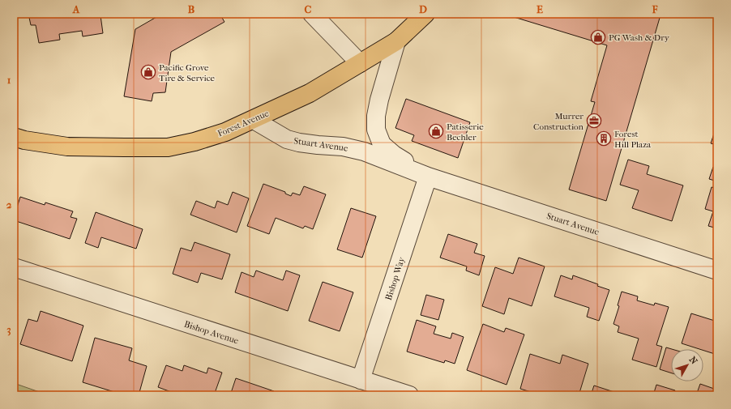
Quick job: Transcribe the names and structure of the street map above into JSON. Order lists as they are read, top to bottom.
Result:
{
  "streets": {
    "main road": ["Forest Avenue"],
    "street": ["Stuart Avenue", "Bishop Way", "Bishop Avenue"]
  },
  "crossings": [
    ["Forest Avenue", "Stuart Avenue"],
    ["Stuart Avenue", "Bishop Way"],
    ["Bishop Way", "Bishop Avenue"]
  ],
  "places": {
    "shop": ["PG Wash & Dry", "Pacific Grove Tire & Service", "Patisserie Bechler"],
    "office": ["Murrer Construction"],
    "building": ["Forest Hill Plaza"]
  },
  "north": "top right",
  "grid": {
    "columns": [
      "A",
      "B",
      "C",
      "D",
      "E",
      "F"
    ],
    "rows": ["1", "2", "3"]
  }
}
